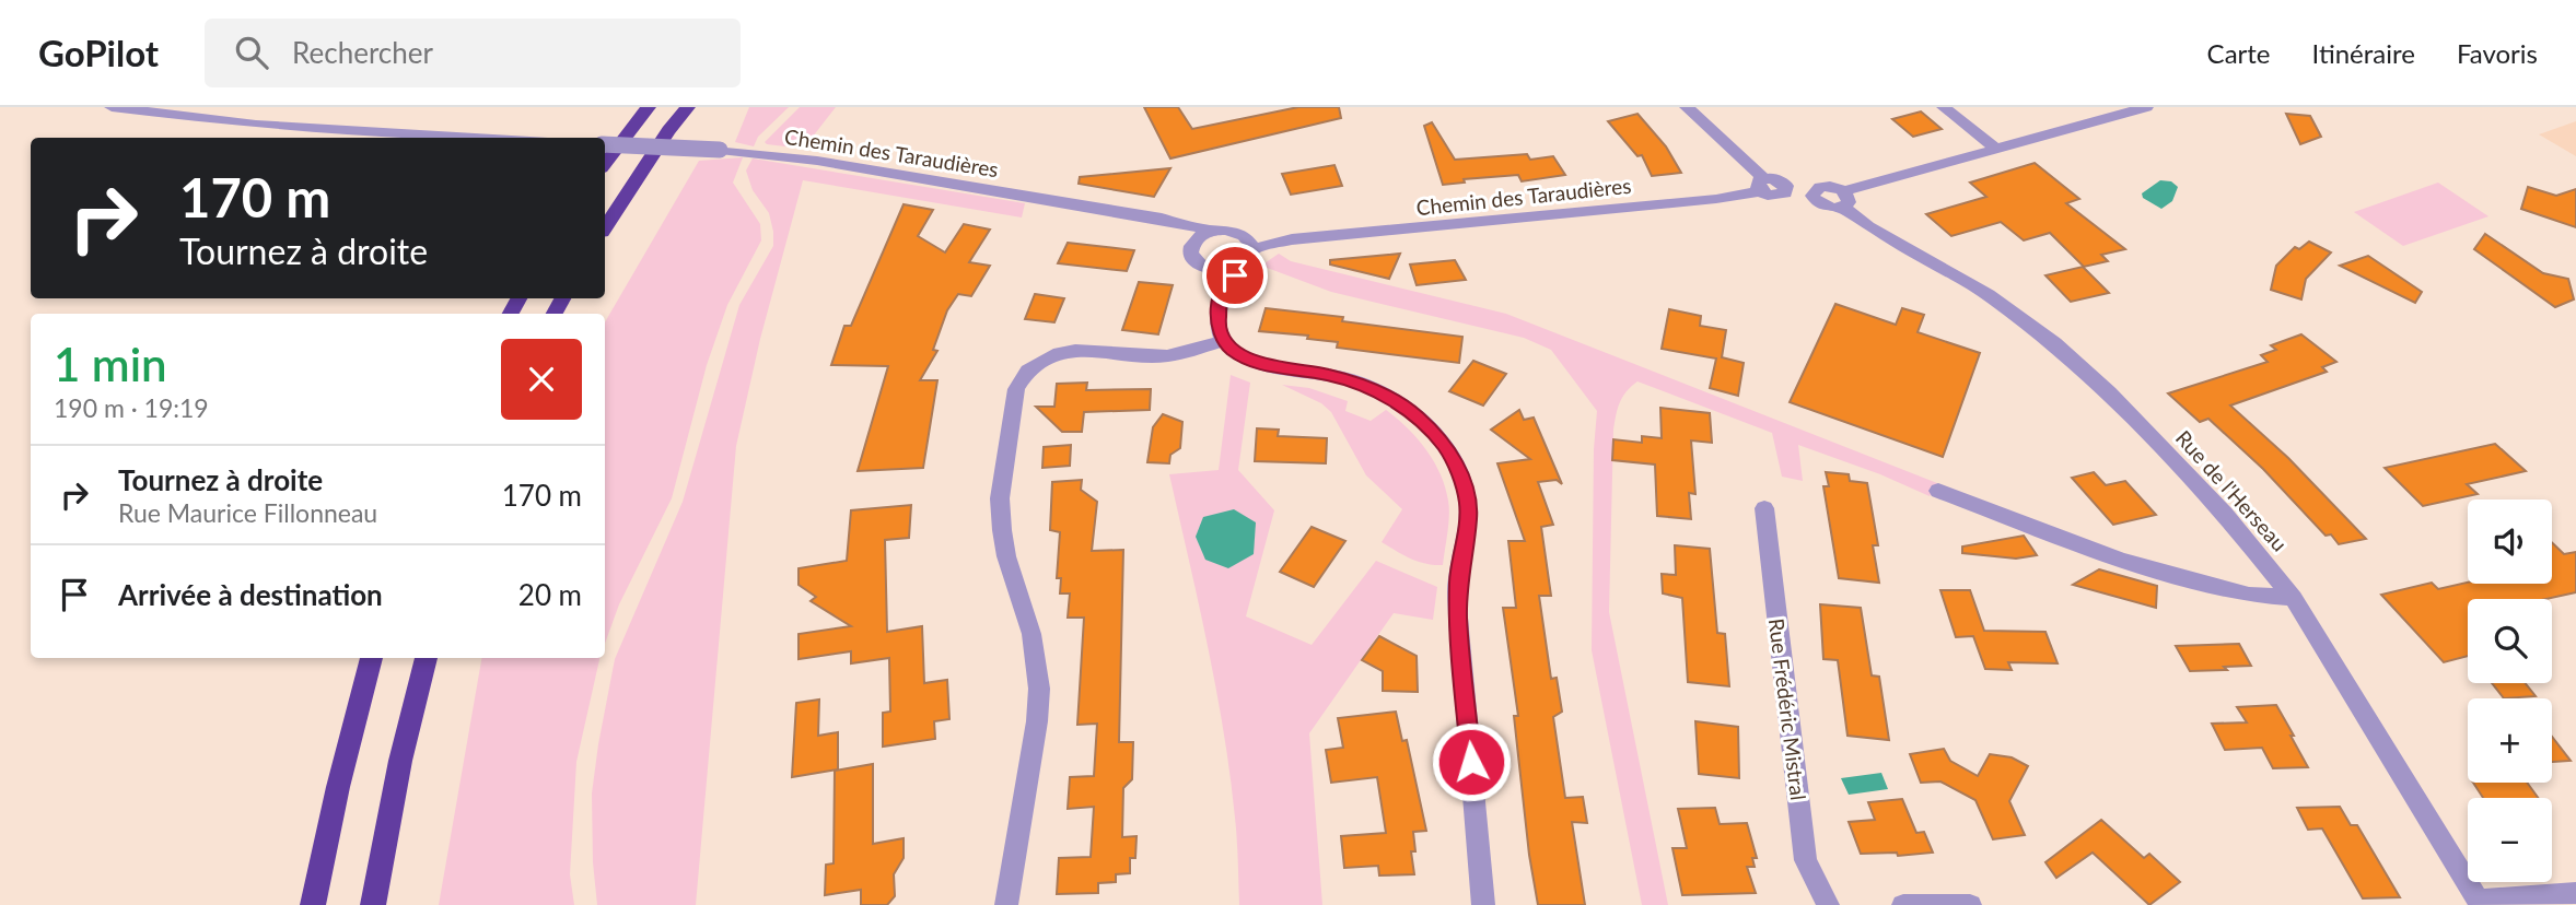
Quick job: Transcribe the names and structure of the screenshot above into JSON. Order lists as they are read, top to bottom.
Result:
{
  "streets": {
    "street": ["Chemin des Taraudières", "Rue de l'Herseau", "Rue Frédéric Mistral"]
  },
  "page": {
    "header": "GoPilot",
    "search": "Rechercher",
    "nav": ["Carte", "Itinéraire", "Favoris"],
    "turn": ["170 m", "Tournez à droite"],
    "heading": ["1 min", "190 m · 19:19"],
    "list": [
      {
        "name": "Tournez à droite",
        "note": "Rue Maurice Fillonneau",
        "value": "170 m"
      },
      {
        "name": "Arrivée à destination",
        "value": "20 m"
      }
    ],
    "map_buttons": ["+", "−"]
  }
}
